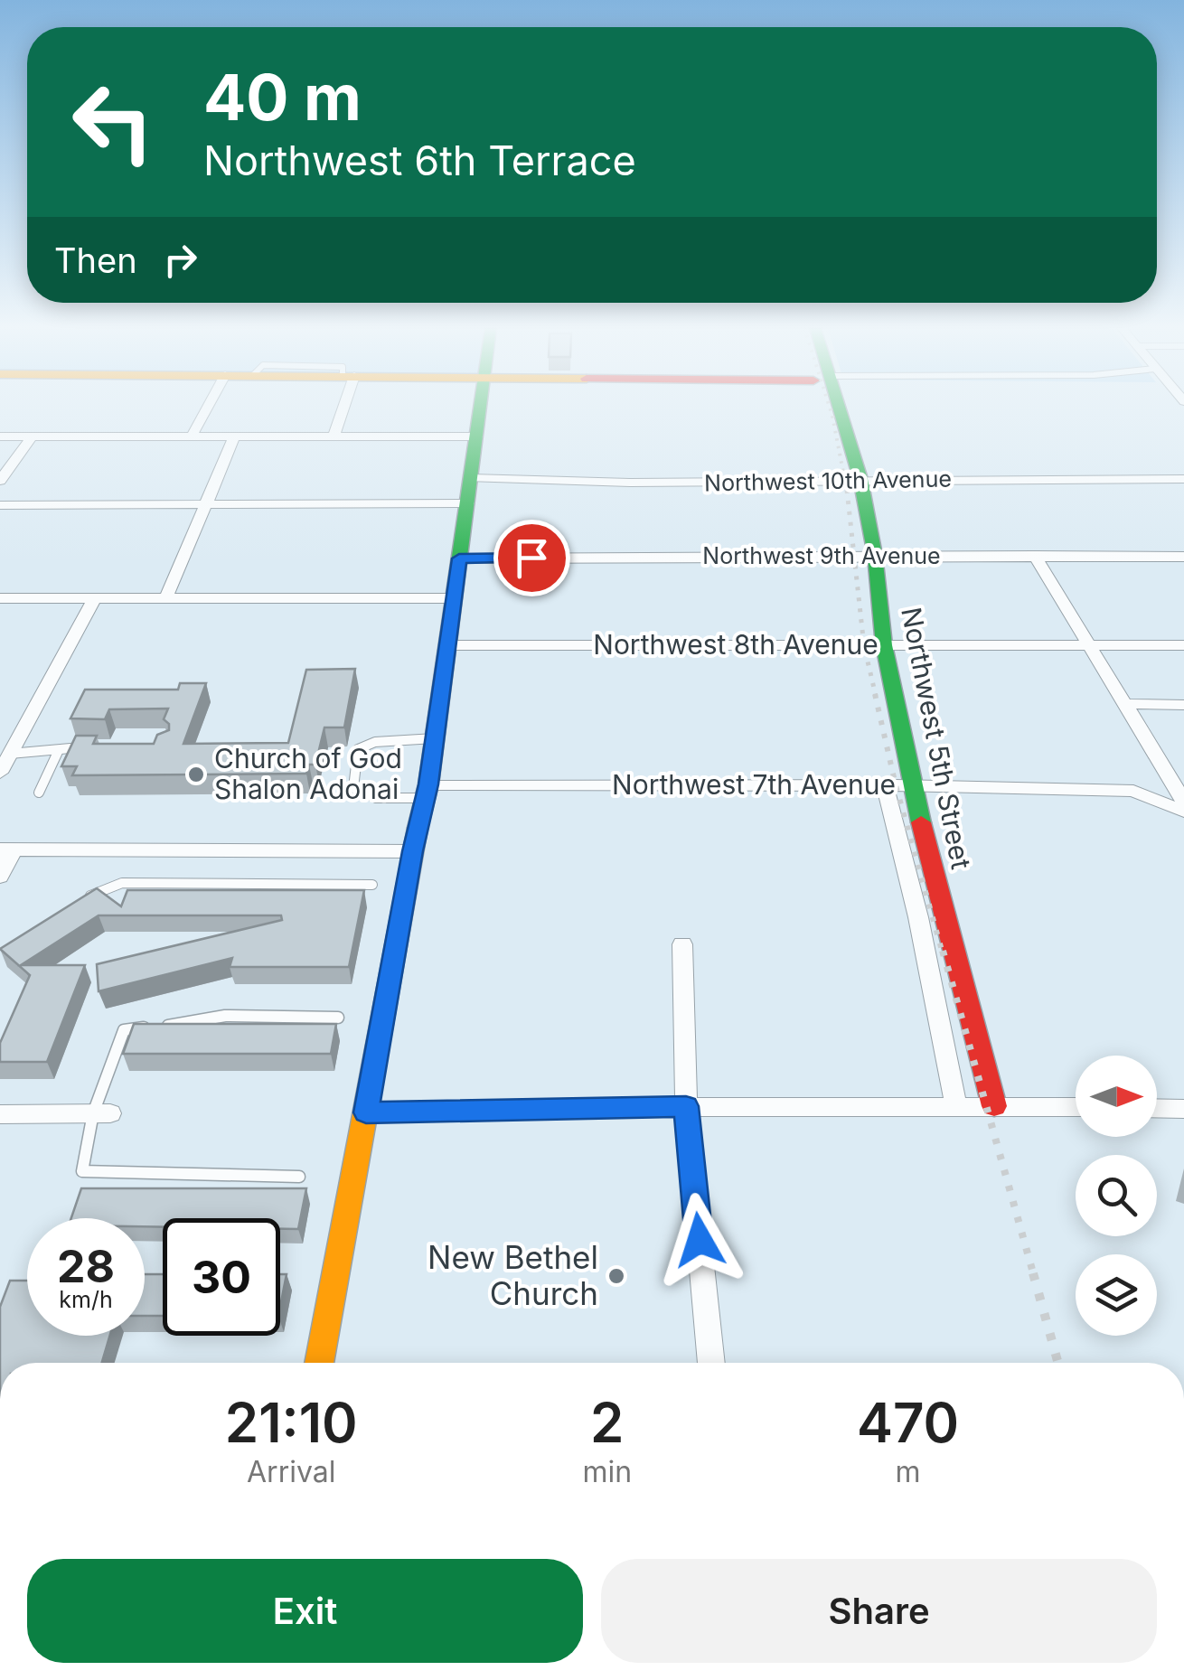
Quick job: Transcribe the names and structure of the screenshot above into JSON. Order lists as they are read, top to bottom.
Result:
{
  "streets": {
    "street": [
      "Northwest 10th Avenue",
      "Northwest 9th Avenue",
      "Northwest 8th Avenue",
      "Northwest 5th Street",
      "Northwest 7th Avenue"
    ]
  },
  "crossings": [
    ["Northwest 10th Avenue", "Northwest 5th Street"],
    ["Northwest 9th Avenue", "Northwest 5th Street"],
    ["Northwest 8th Avenue", "Northwest 5th Street"],
    ["Northwest 5th Street", "Northwest 7th Avenue"]
  ],
  "places": ["Church of God Shalon Adonai", "New Bethel Church"],
  "north": "right",
  "page": {
    "turn": ["40 m", "Northwest 6th Terrace"],
    "then": "Then",
    "speed": "28 km/h",
    "limit": "30",
    "eta": [
      "21:10",
      "Arrival",
      "2",
      "min",
      "470",
      "m"
    ],
    "buttons": ["Exit", "Share"]
  }
}
